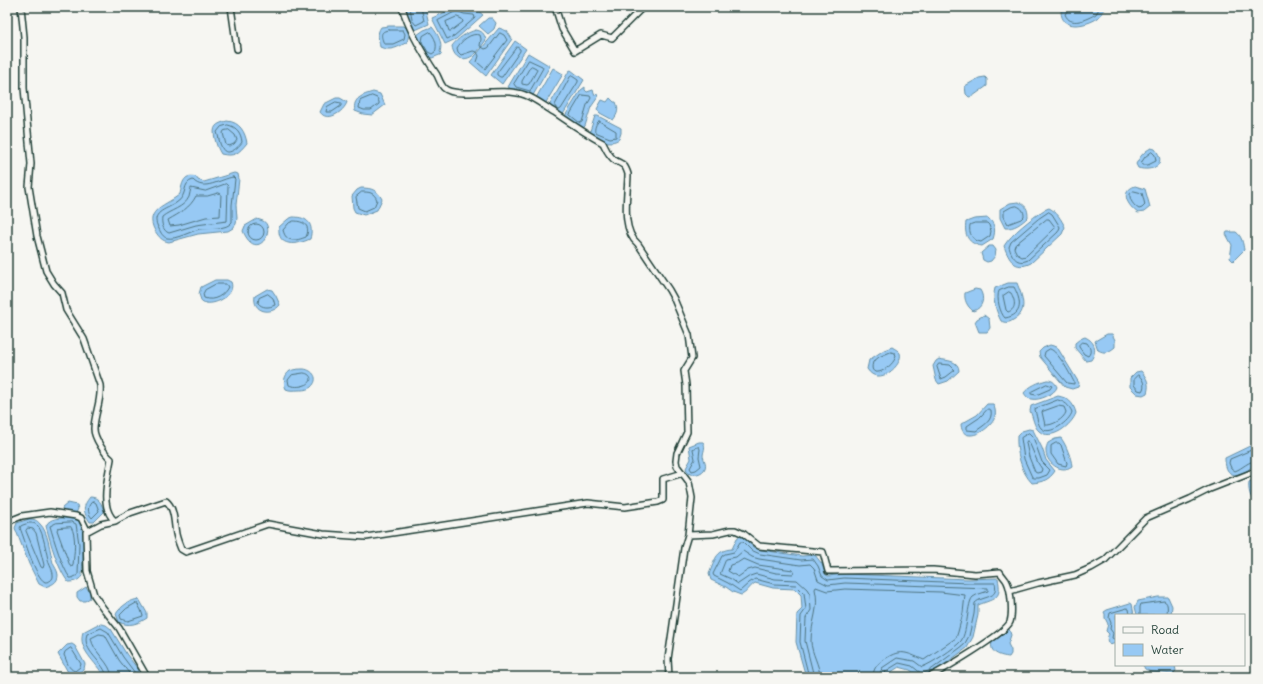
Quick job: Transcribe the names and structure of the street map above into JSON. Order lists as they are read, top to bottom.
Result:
{
  "legend": ["Road", "Water"]
}
